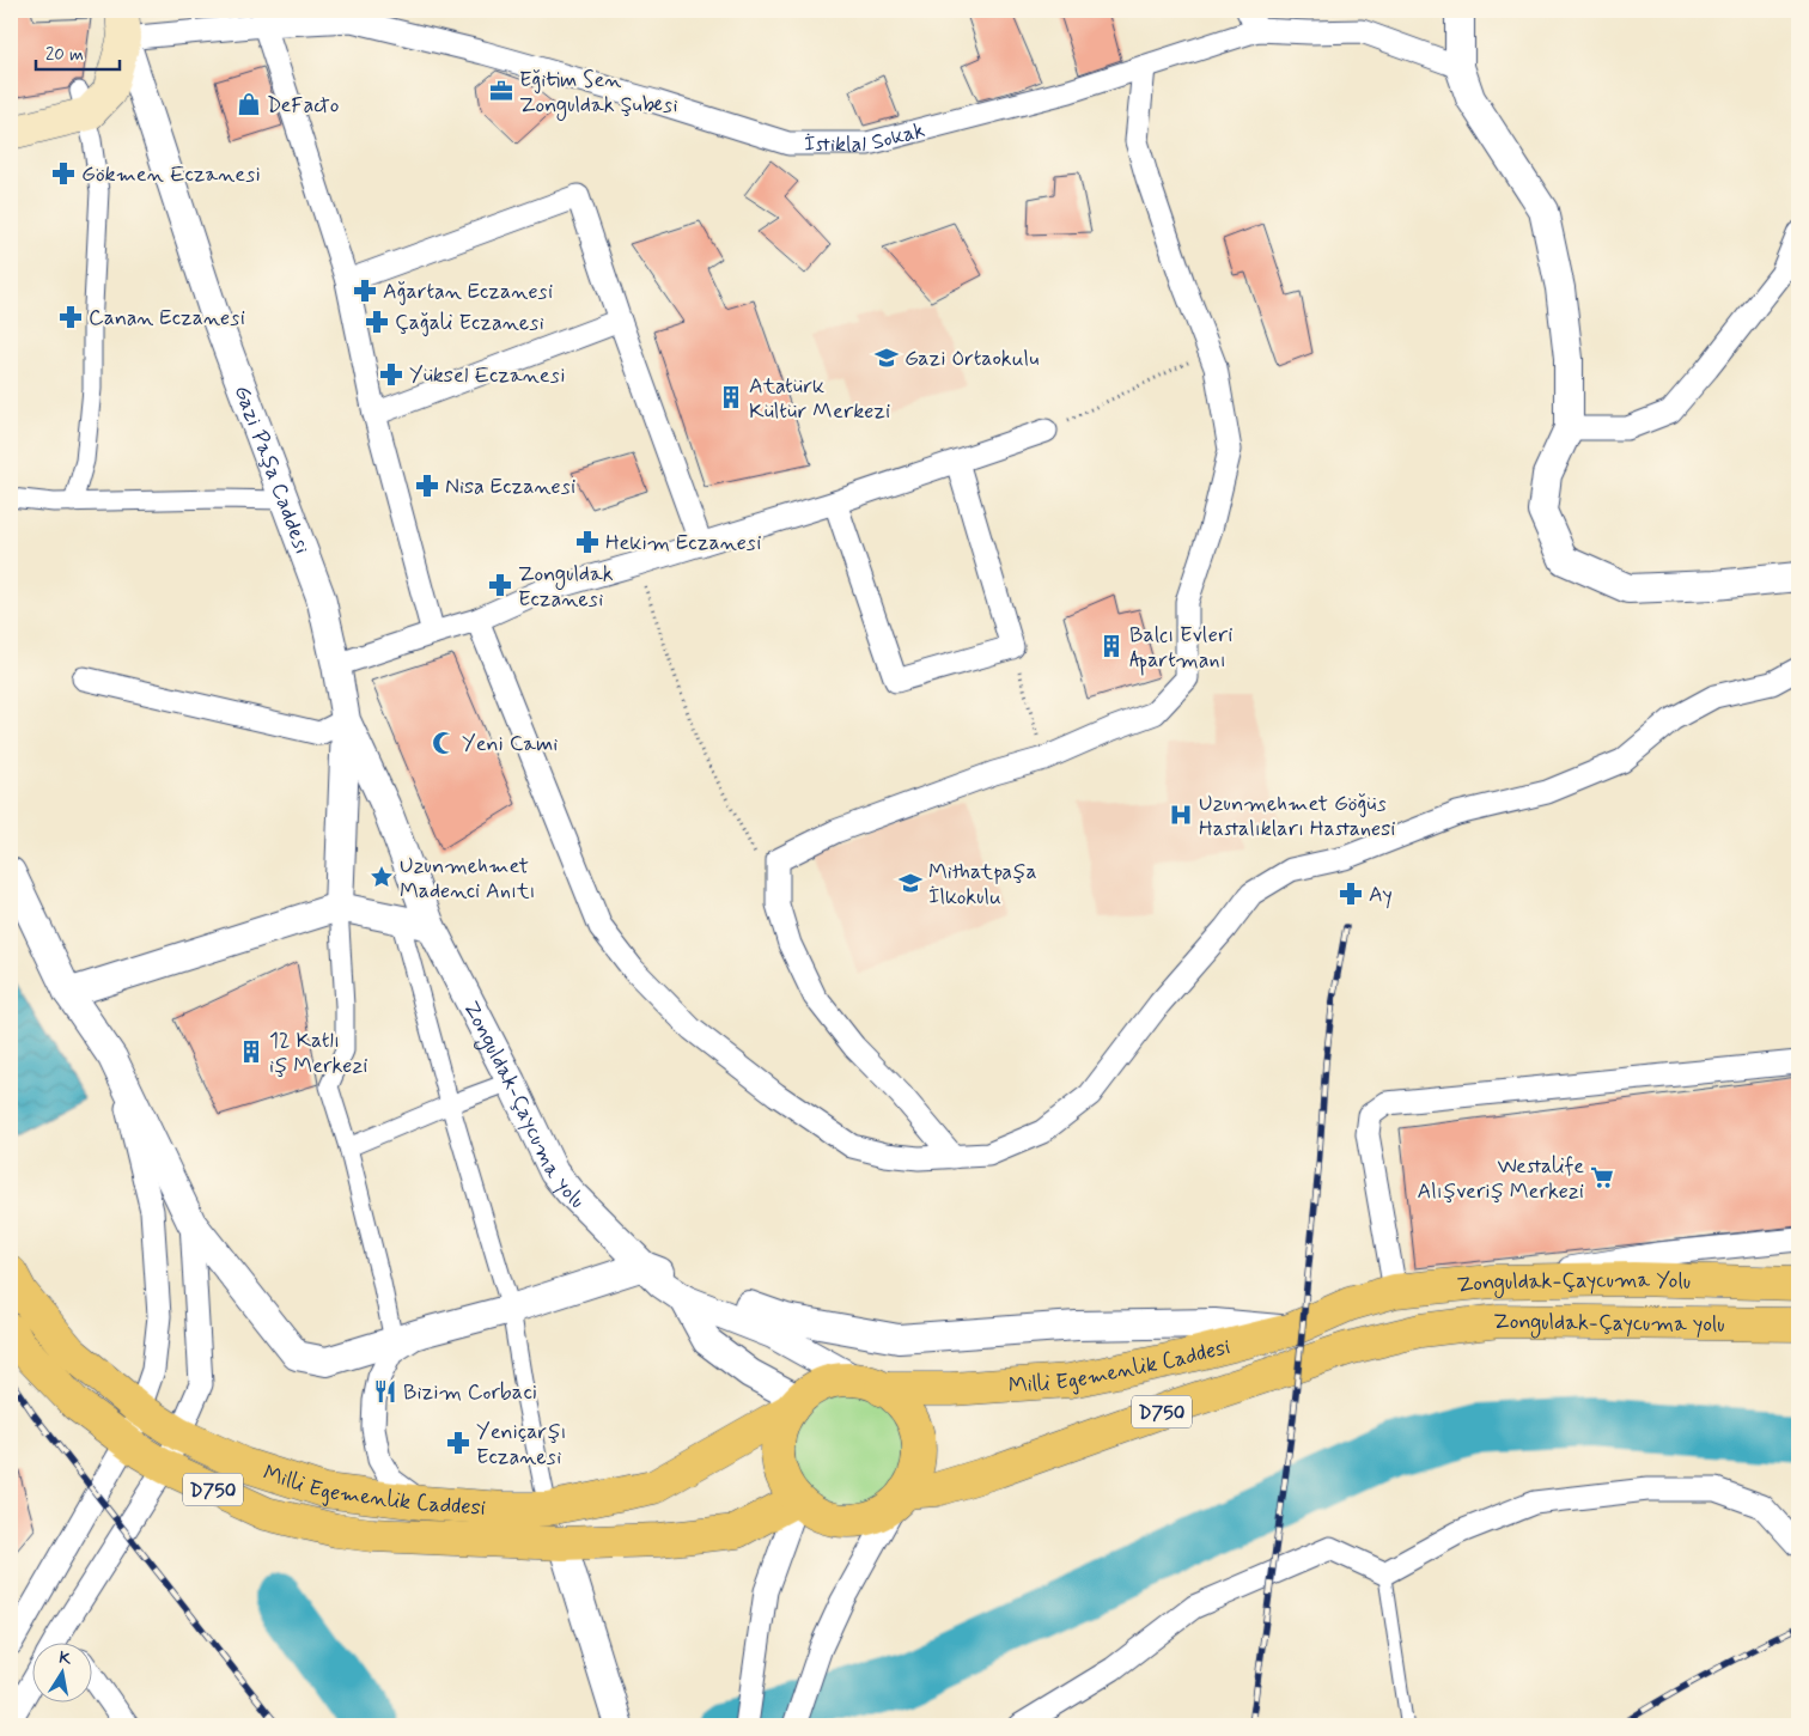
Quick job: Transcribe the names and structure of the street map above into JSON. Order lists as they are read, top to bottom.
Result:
{
  "streets": {
    "highway": [
      "Zonguldak-Çaycuma yolu",
      "Zonguldak-Çaycuma Yolu",
      "Milli Egemenlik Caddesi",
      "D750"
    ],
    "street": ["İstiklal Sokak", "Gazi Paşa Caddesi"]
  },
  "crossings": [
    ["İstiklal Sokak", "Gazi Paşa Caddesi"],
    ["Gazi Paşa Caddesi", "Zonguldak-Çaycuma yolu"],
    ["Zonguldak-Çaycuma yolu", "Milli Egemenlik Caddesi"],
    ["Zonguldak-Çaycuma yolu", "D750"],
    ["Zonguldak-Çaycuma Yolu", "Milli Egemenlik Caddesi"],
    ["Milli Egemenlik Caddesi", "D750"]
  ],
  "places": {
    "office": ["Eğitim Sen Zonguldak Şubesi"],
    "shop": ["DeFacto"],
    "pharmacy": [
      "Gökmen Eczanesi",
      "Ağartan Eczanesi",
      "Canan Eczanesi",
      "Çağali Eczanesi",
      "Yüksel Eczanesi",
      "Nisa Eczanesi",
      "Hekim Eczanesi",
      "Zonguldak Eczanesi",
      "Ay",
      "Yeniçarşı Eczanesi"
    ],
    "school or university": ["Gazi Ortaokulu", "Mithatpaşa İlkokulu"],
    "building": ["Atatürk Kültür Merkezi", "Balcı Evleri Apartmanı", "12 Katlı iş Merkezi"],
    "mosque": ["Yeni Cami"],
    "hospital": ["Uzunmehmet Göğüs Hastalıkları Hastanesi"],
    "place": ["Uzunmehmet Madenci Anıtı"],
    "supermarket": ["Westalife Alışveriş Merkezi"],
    "restaurant": ["Bizim Corbaci"]
  },
  "scale_bar": "20 m",
  "north": "top"
}
